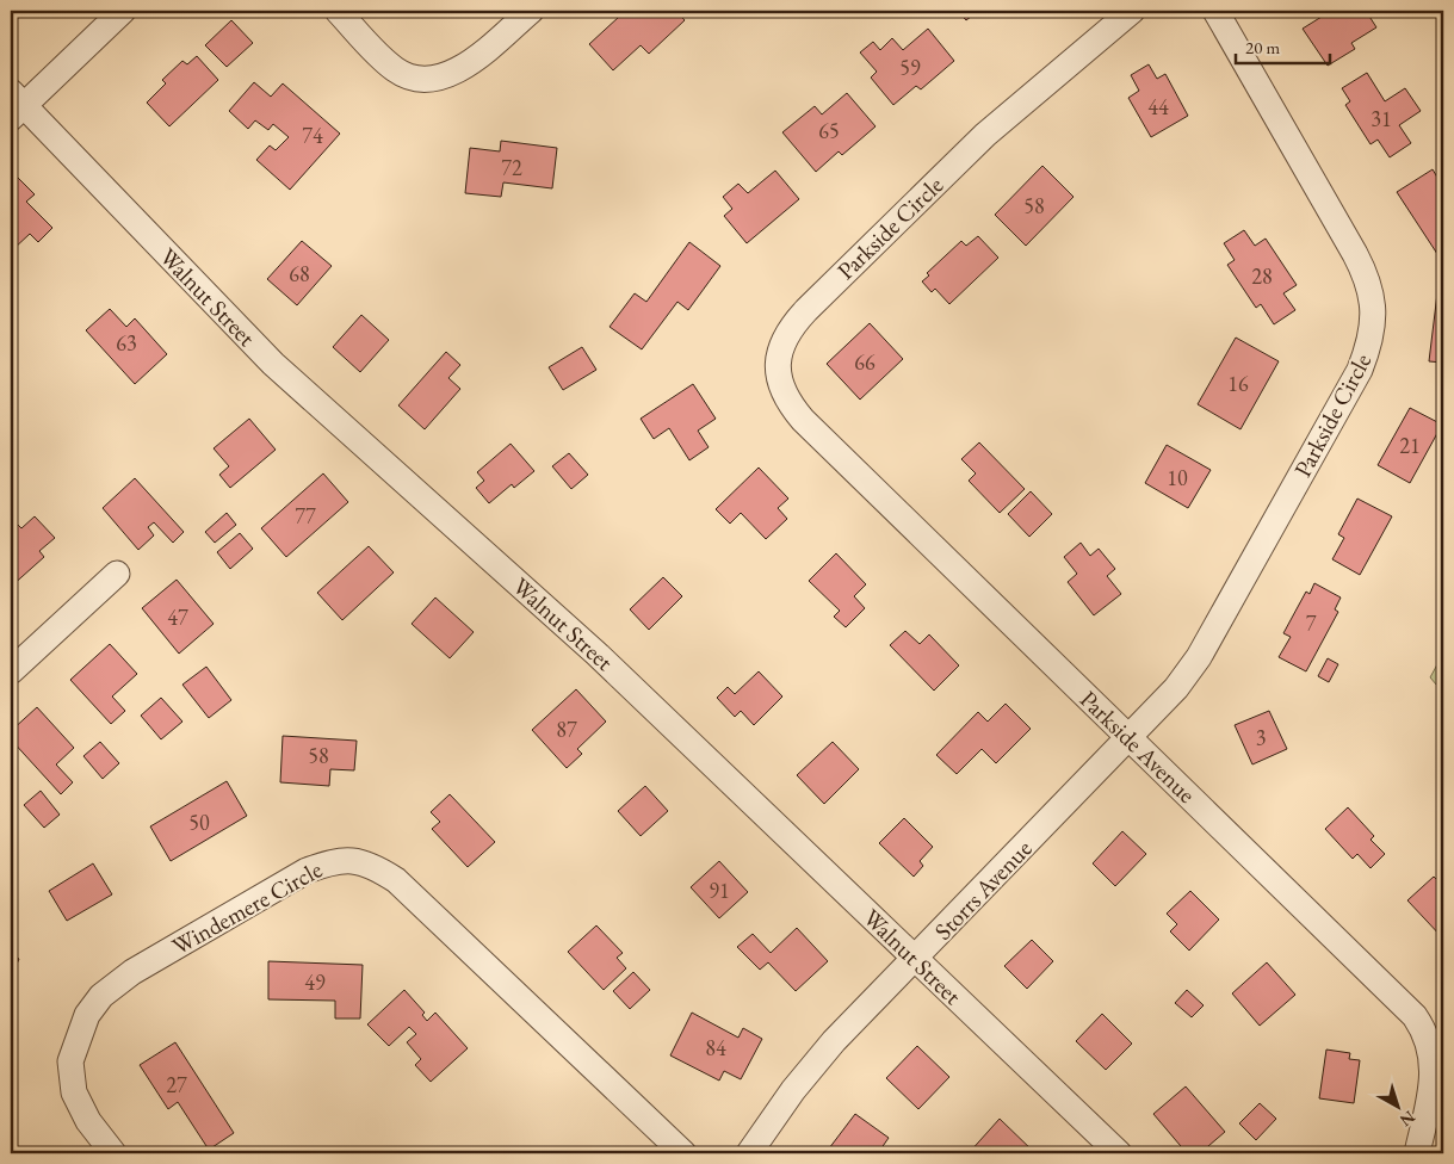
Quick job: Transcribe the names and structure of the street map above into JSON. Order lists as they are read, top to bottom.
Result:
{
  "streets": {
    "street": [
      "Parkside Circle",
      "Walnut Street",
      "Parkside Avenue",
      "Storrs Avenue",
      "Windemere Circle"
    ]
  },
  "crossings": [
    ["Parkside Circle", "Parkside Avenue"],
    ["Parkside Circle", "Storrs Avenue"],
    ["Walnut Street", "Storrs Avenue"],
    ["Parkside Avenue", "Storrs Avenue"]
  ],
  "house_numbers": [
    "59",
    "44",
    "31",
    "65",
    "74",
    "72",
    "58",
    "68",
    "28",
    "63",
    "66",
    "16",
    "21",
    "10",
    "77",
    "47",
    "7",
    "87",
    "3",
    "58",
    "50",
    "91",
    "49",
    "84",
    "27"
  ],
  "scale_bar": "20 m",
  "north": "bottom right"
}
